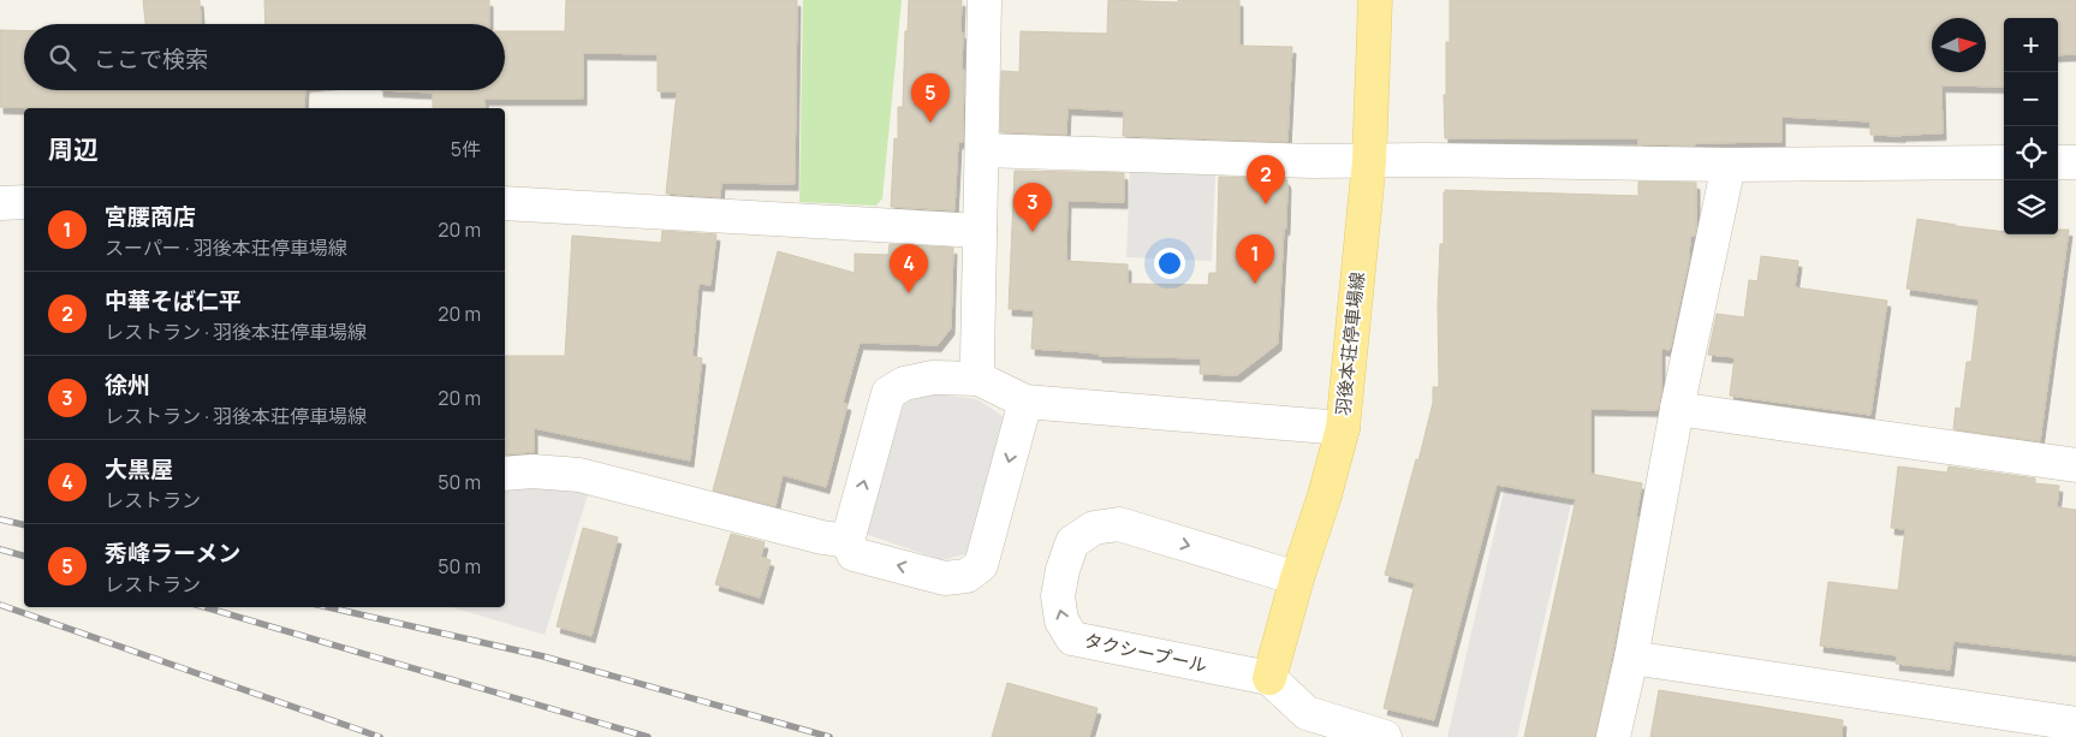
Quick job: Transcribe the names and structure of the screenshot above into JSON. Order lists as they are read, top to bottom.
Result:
{
  "streets": {
    "main road": ["羽後本荘停車場線"],
    "street": ["タクシープール"]
  },
  "crossings": [
    ["羽後本荘停車場線", "タクシープール"]
  ],
  "north": "right",
  "page": {
    "map_buttons": ["+", "−"],
    "search": "ここで検索",
    "pins": [
      "5",
      "2",
      "3",
      "1",
      "4"
    ],
    "heading": ["周辺", "5件"],
    "list": [
      {
        "mark": "1",
        "name": "宮腰商店",
        "note": "スーパー · 羽後本荘停車場線",
        "value": "20 m"
      },
      {
        "mark": "2",
        "name": "中華そば仁平",
        "note": "レストラン · 羽後本荘停車場線",
        "value": "20 m"
      },
      {
        "mark": "3",
        "name": "徐州",
        "note": "レストラン · 羽後本荘停車場線",
        "value": "20 m"
      },
      {
        "mark": "4",
        "name": "大黒屋",
        "note": "レストラン",
        "value": "50 m"
      },
      {
        "mark": "5",
        "name": "秀峰ラーメン",
        "note": "レストラン",
        "value": "50 m"
      }
    ]
  }
}
